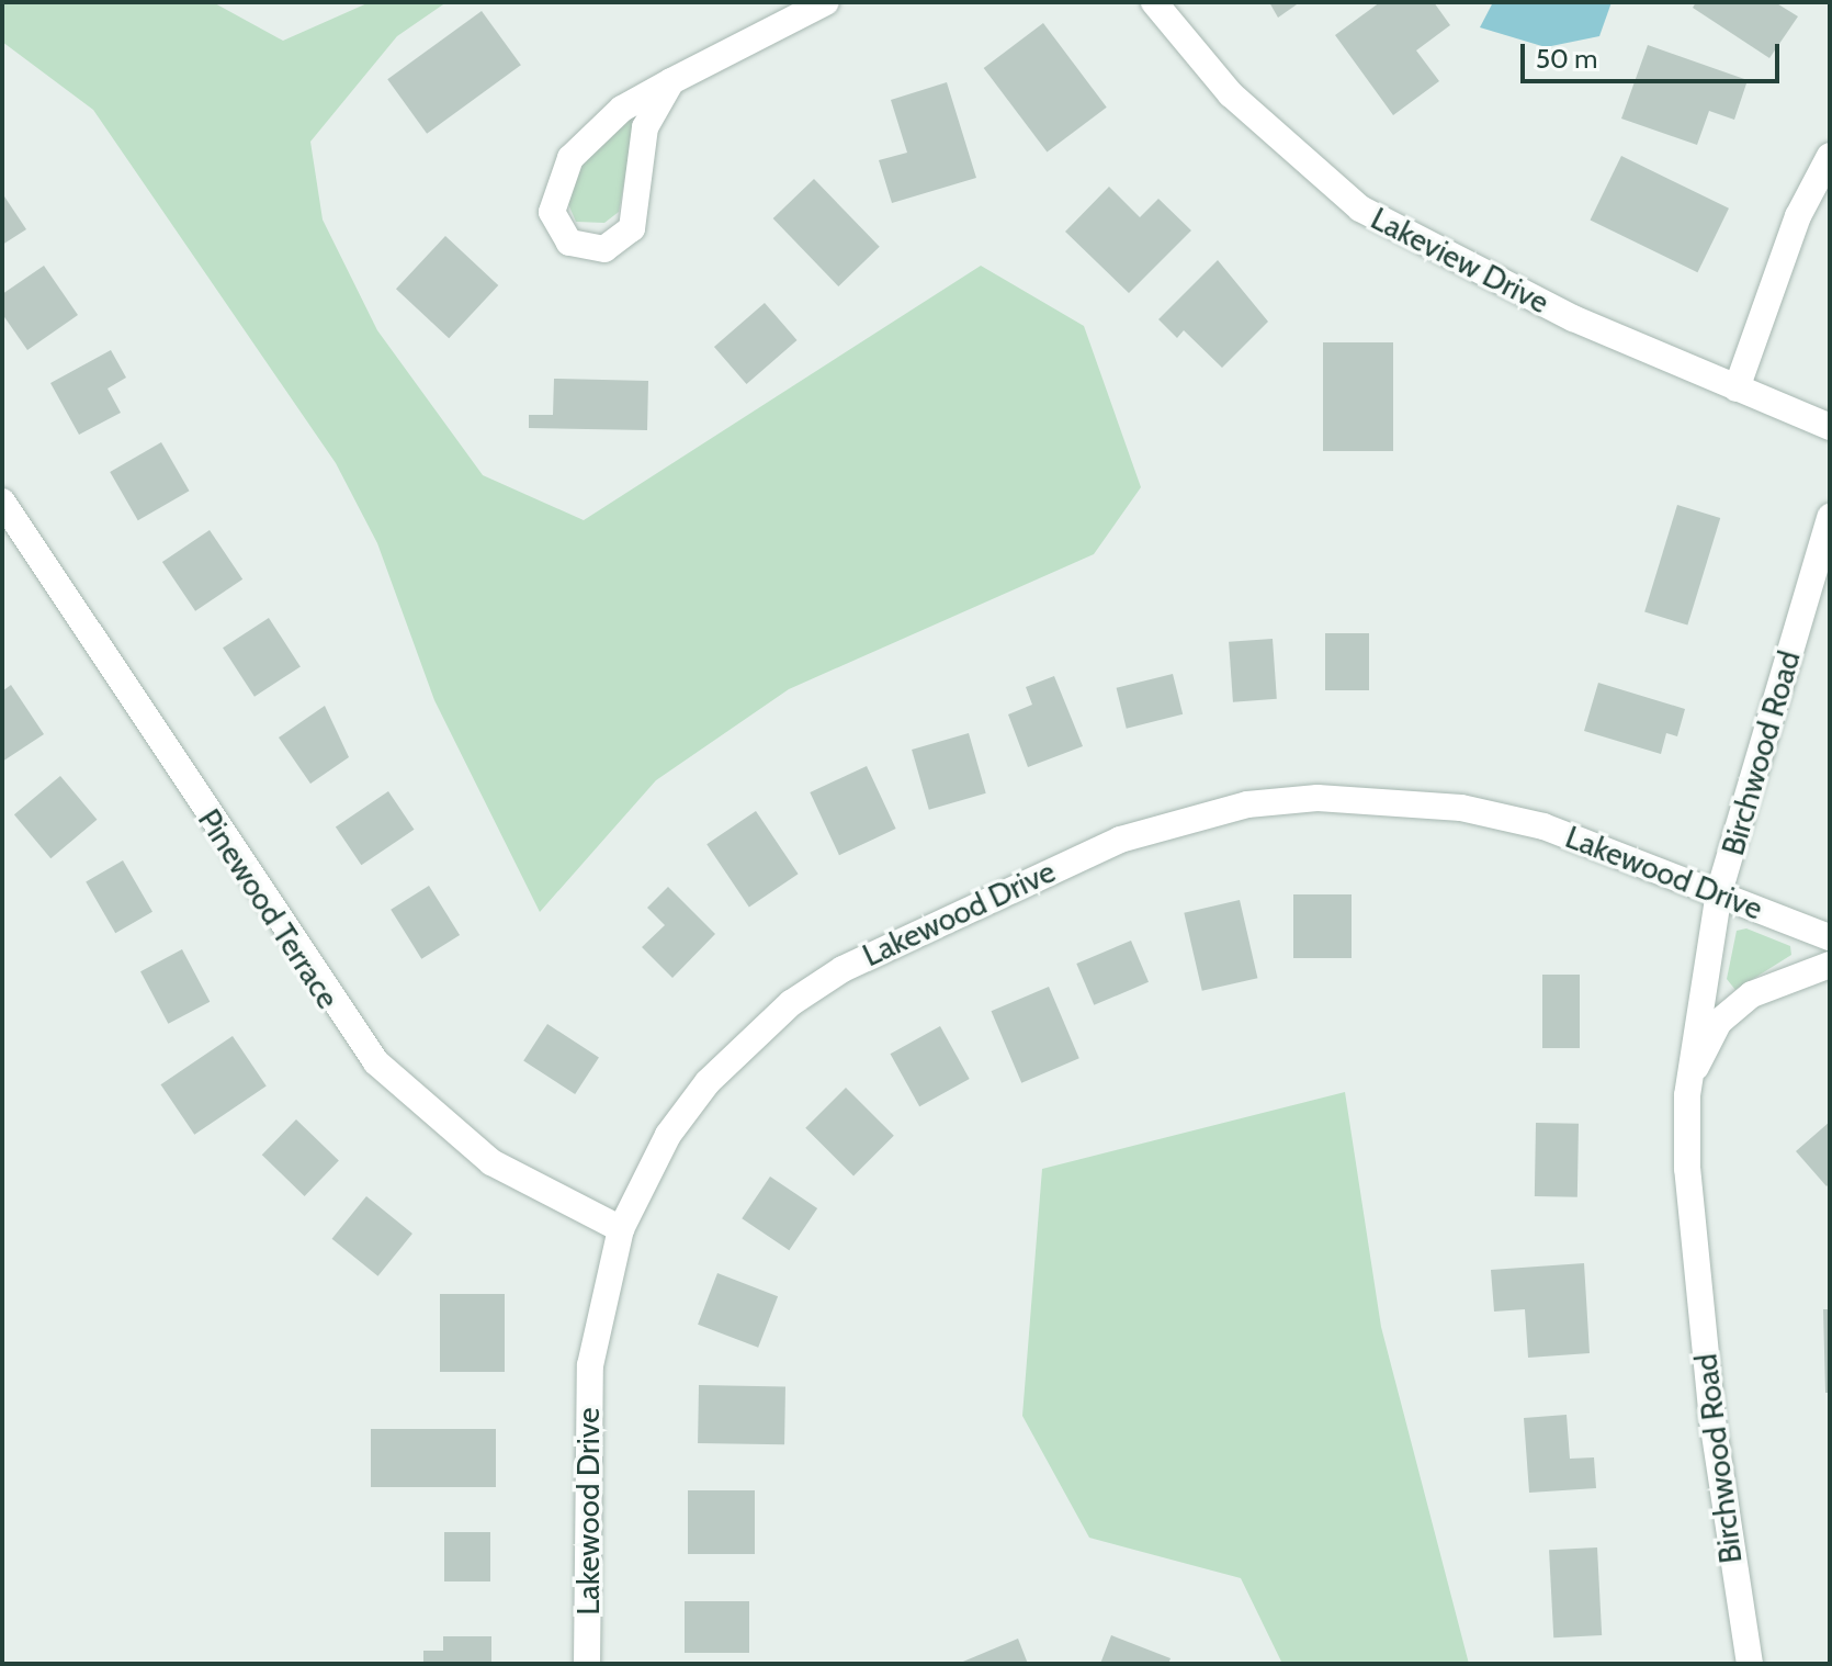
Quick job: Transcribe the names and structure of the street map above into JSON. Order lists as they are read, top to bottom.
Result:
{
  "streets": {
    "street": [
      "Lakeview Drive",
      "Birchwood Road",
      "Lakewood Drive",
      "Pinewood Terrace"
    ]
  },
  "crossings": [
    ["Birchwood Road", "Lakewood Drive"],
    ["Lakewood Drive", "Pinewood Terrace"]
  ],
  "scale_bar": "50 m"
}
